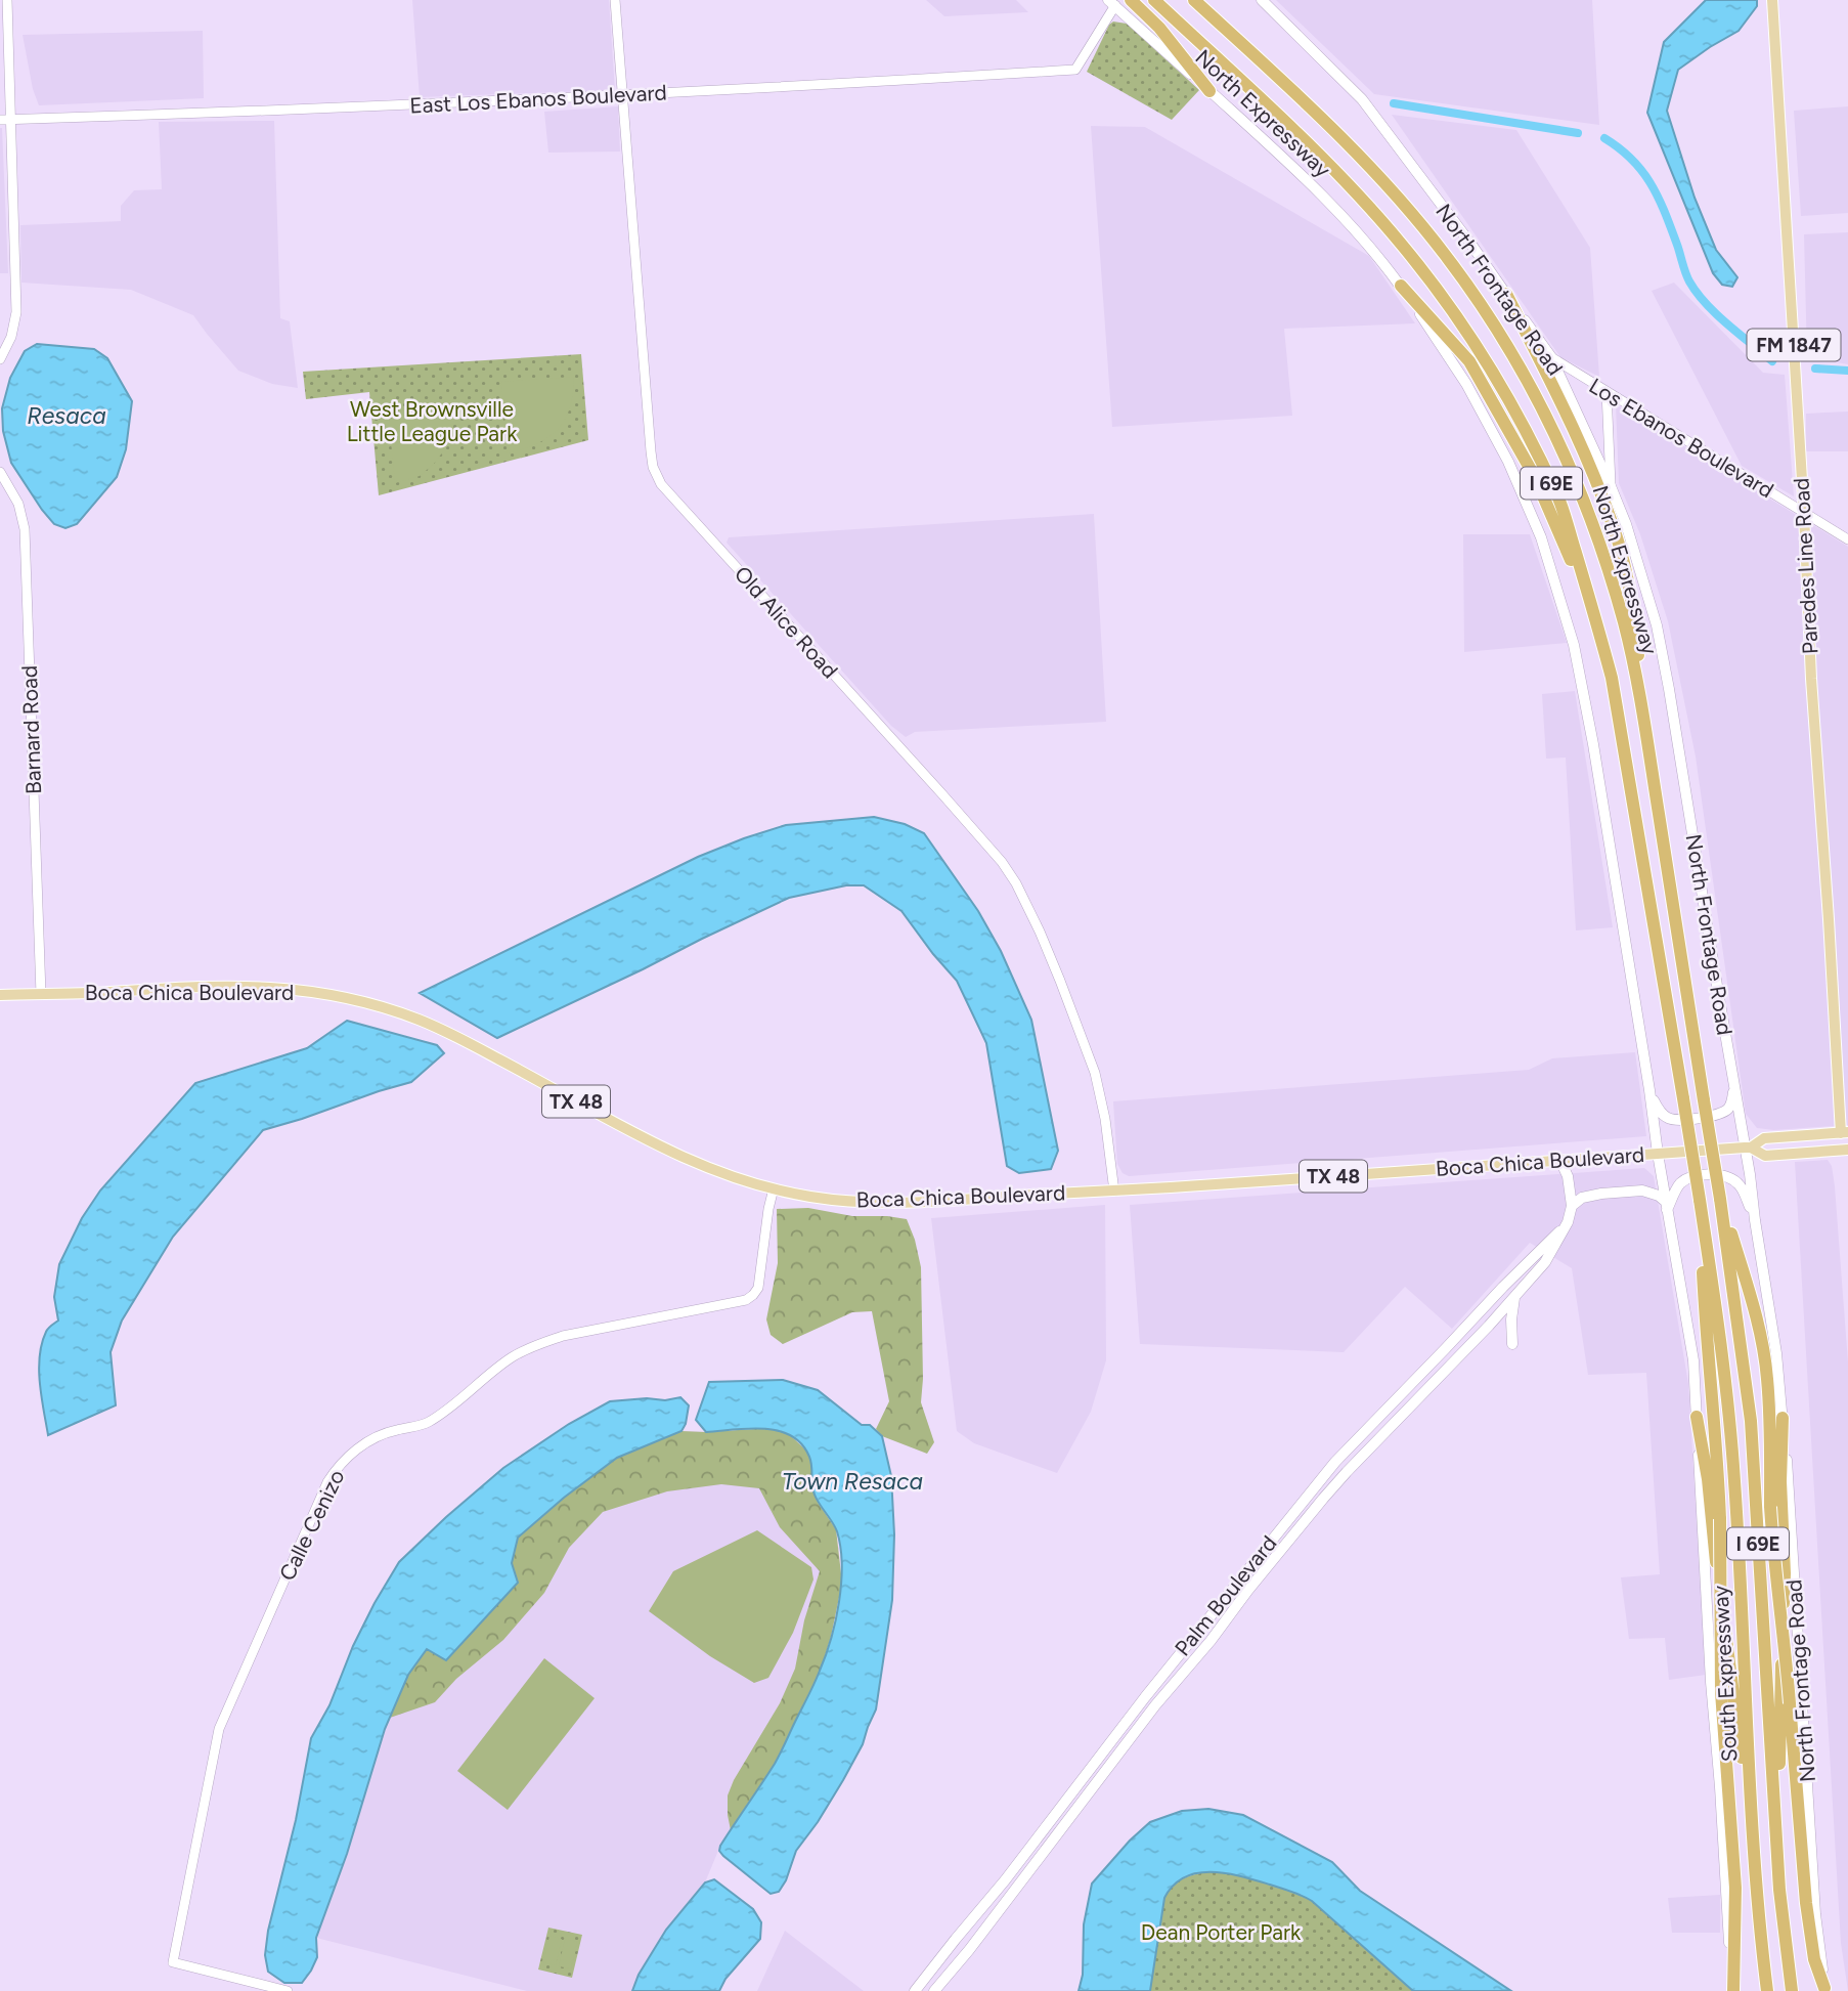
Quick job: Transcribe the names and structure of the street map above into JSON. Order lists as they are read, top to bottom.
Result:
{
  "streets": {
    "highway": ["North Expressway", "I 69E", "South Expressway"],
    "main road": [
      "North Frontage Road",
      "FM 1847",
      "Paredes Line Road",
      "Boca Chica Boulevard",
      "TX 48",
      "Palm Boulevard"
    ],
    "street": [
      "East Los Ebanos Boulevard",
      "Los Ebanos Boulevard",
      "Old Alice Road",
      "Barnard Road",
      "Calle Cenizo"
    ]
  },
  "crossings": [
    ["East Los Ebanos Boulevard", "North Expressway"],
    ["East Los Ebanos Boulevard", "Old Alice Road"],
    ["North Expressway", "Boca Chica Boulevard"],
    ["North Expressway", "South Expressway"],
    ["North Frontage Road", "Los Ebanos Boulevard"],
    ["North Frontage Road", "Boca Chica Boulevard"],
    ["Los Ebanos Boulevard", "Paredes Line Road"],
    ["Paredes Line Road", "Boca Chica Boulevard"],
    ["Old Alice Road", "Boca Chica Boulevard"],
    ["Barnard Road", "Boca Chica Boulevard"],
    ["Boca Chica Boulevard", "Calle Cenizo"],
    ["Boca Chica Boulevard", "Palm Boulevard"],
    ["Boca Chica Boulevard", "South Expressway"]
  ],
  "water": ["Resaca", "Town Resaca"],
  "parks": ["West Brownsville Little League Park", "Dean Porter Park"]
}
